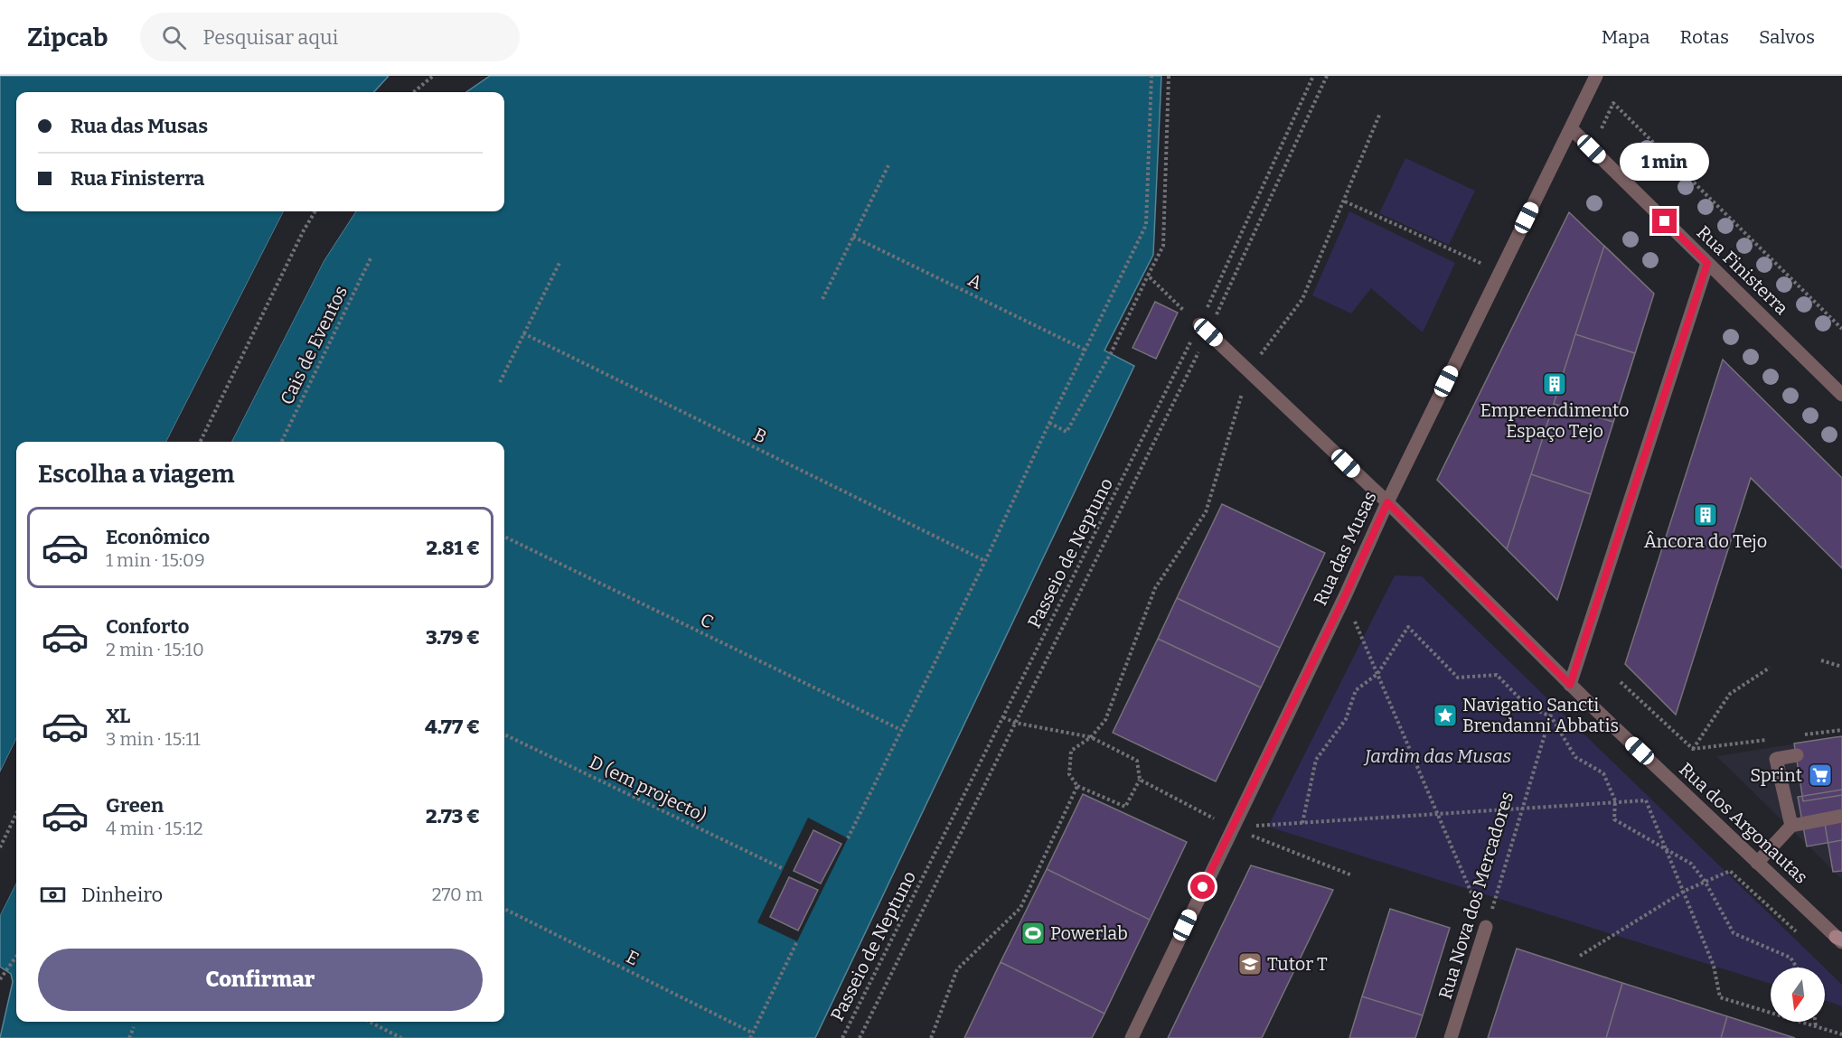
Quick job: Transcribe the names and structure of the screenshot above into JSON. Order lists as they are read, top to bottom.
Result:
{
  "streets": {
    "street": [
      "Rua Finisterra",
      "Rua das Musas",
      "Rua dos Argonautas",
      "Rua Nova dos Mercadores"
    ],
    "path": [
      "A",
      "Cais de Eventos",
      "B",
      "Passeio de Neptuno",
      "C",
      "D (em projecto)",
      "E"
    ]
  },
  "crossings": [
    ["Rua Finisterra", "Rua das Musas"],
    ["Rua das Musas", "Rua dos Argonautas"],
    ["Passeio de Neptuno", "Rua dos Argonautas"]
  ],
  "parks": ["Jardim das Musas"],
  "places": {
    "building": ["Empreendimento Espaço Tejo", "Âncora do Tejo"],
    "place": ["Navigatio Sancti Brendanni Abbatis"],
    "supermarket": ["Sprint"],
    "sports": ["Powerlab"],
    "school or university": ["Tutor T"]
  },
  "north": "bottom",
  "page": {
    "header": "Zipcab",
    "search": "Pesquisar aqui",
    "nav": ["Mapa", "Rotas", "Salvos"],
    "banner": ["Rua das Musas", "Rua Finisterra"],
    "bubble": "1 min",
    "heading": "Escolha a viagem",
    "list": [
      {
        "name": "Econômico",
        "note": "1 min · 15:09",
        "value": "2.81 €"
      },
      {
        "name": "Conforto",
        "note": "2 min · 15:10",
        "value": "3.79 €"
      },
      {
        "name": "XL",
        "note": "3 min · 15:11",
        "value": "4.77 €"
      },
      {
        "name": "Green",
        "note": "4 min · 15:12",
        "value": "2.73 €"
      }
    ],
    "pay": ["Dinheiro", "270 m"],
    "buttons": "Confirmar"
  }
}
